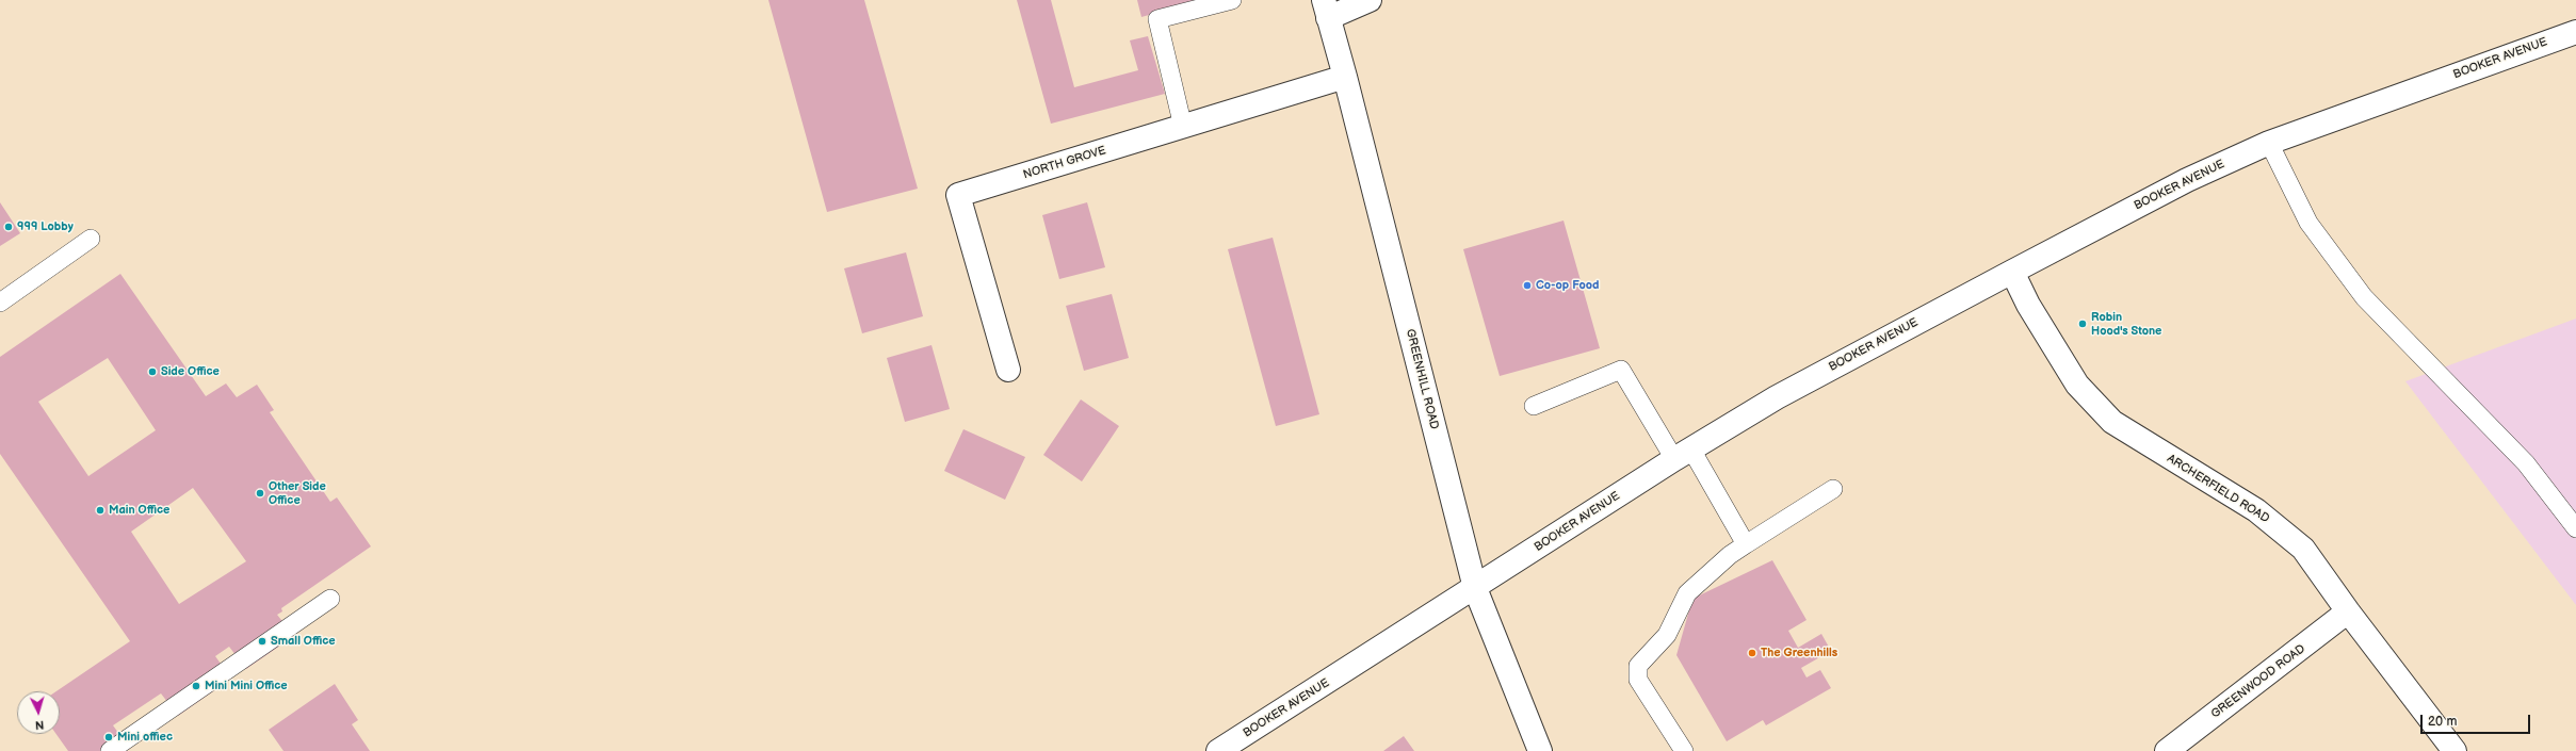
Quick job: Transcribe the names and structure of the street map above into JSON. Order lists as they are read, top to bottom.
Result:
{
  "streets": {
    "street": [
      "BOOKER AVENUE",
      "NORTH GROVE",
      "GREENHILL ROAD",
      "ARCHERFIELD ROAD",
      "GREENWOOD ROAD"
    ]
  },
  "crossings": [
    ["BOOKER AVENUE", "GREENHILL ROAD"],
    ["BOOKER AVENUE", "ARCHERFIELD ROAD"],
    ["NORTH GROVE", "GREENHILL ROAD"],
    ["ARCHERFIELD ROAD", "GREENWOOD ROAD"]
  ],
  "places": [
    "999 Lobby",
    "Co-op Food",
    "Robin Hood's Stone",
    "Side Office",
    "Other Side Office",
    "Main Office",
    "Small Office",
    "The Greenhills",
    "Mini Mini Office",
    "Mini offiec"
  ],
  "scale_bar": "20 m",
  "north": "bottom"
}
